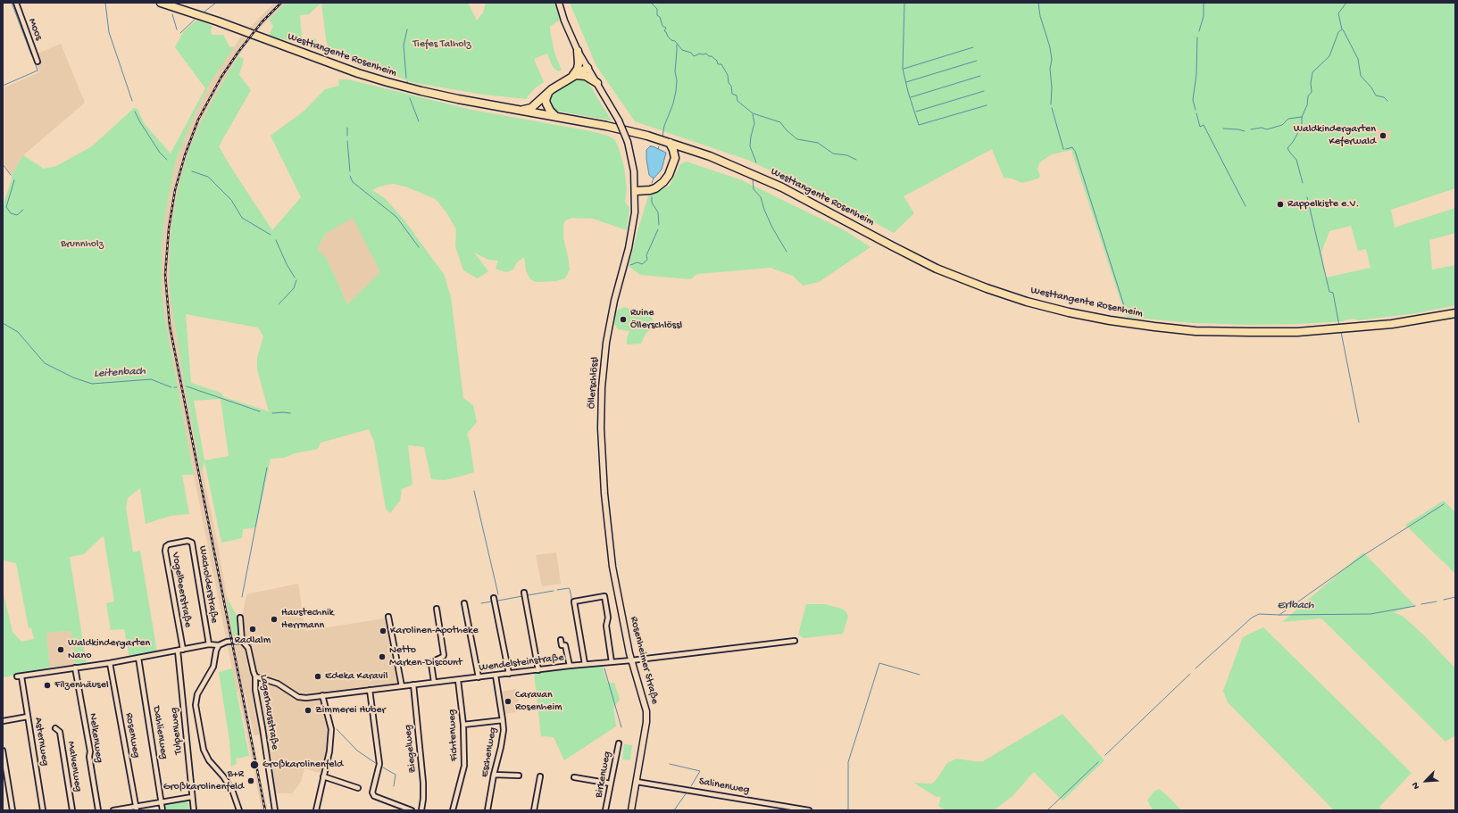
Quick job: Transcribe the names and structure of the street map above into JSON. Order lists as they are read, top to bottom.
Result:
{
  "streets": {
    "highway": ["Westtangente Rosenheim"],
    "street": [
      "Moos",
      "Öllerschlössl",
      "Wacholderstraße",
      "Vogelbeerstraße",
      "Rosenheimer Straße",
      "Wendelsteinstraße",
      "Lagerhausstraße",
      "Tulpenweg",
      "Dahlienweg",
      "Rosenweg",
      "Fichtenweg",
      "Nelkenweg",
      "Asternweg",
      "Ziegelweg",
      "Eschenweg",
      "Malvenweg",
      "Birkenweg",
      "Salinenweg"
    ]
  },
  "crossings": [
    ["Öllerschlössl", "Rosenheimer Straße"],
    ["Wacholderstraße", "Vogelbeerstraße"],
    ["Vogelbeerstraße", "Tulpenweg"],
    ["Rosenheimer Straße", "Wendelsteinstraße"],
    ["Rosenheimer Straße", "Salinenweg"],
    ["Wendelsteinstraße", "Lagerhausstraße"],
    ["Wendelsteinstraße", "Fichtenweg"],
    ["Wendelsteinstraße", "Ziegelweg"],
    ["Wendelsteinstraße", "Eschenweg"],
    ["Nelkenweg", "Asternweg"]
  ],
  "water": ["Leitenbach", "Erlbach"],
  "parks": ["Tiefes Talholz", "Brunnholz"],
  "places": [
    "Waldkindergarten Keferwald",
    "Rappelkiste e.V.",
    "Ruine Öllerschlössl",
    "Haustechnik Herrmann",
    "Radlalm",
    "Karolinen-Apotheke",
    "Waldkindergarten Nano",
    "Netto Marken-Discount",
    "Edeka Karavil",
    "Filzenhäusel",
    "Caravan Rosenheim",
    "Zimmerei Huber",
    "Großkarolinenfeld",
    "B+R Großkarolinenfeld"
  ],
  "north": "bottom left"
}
